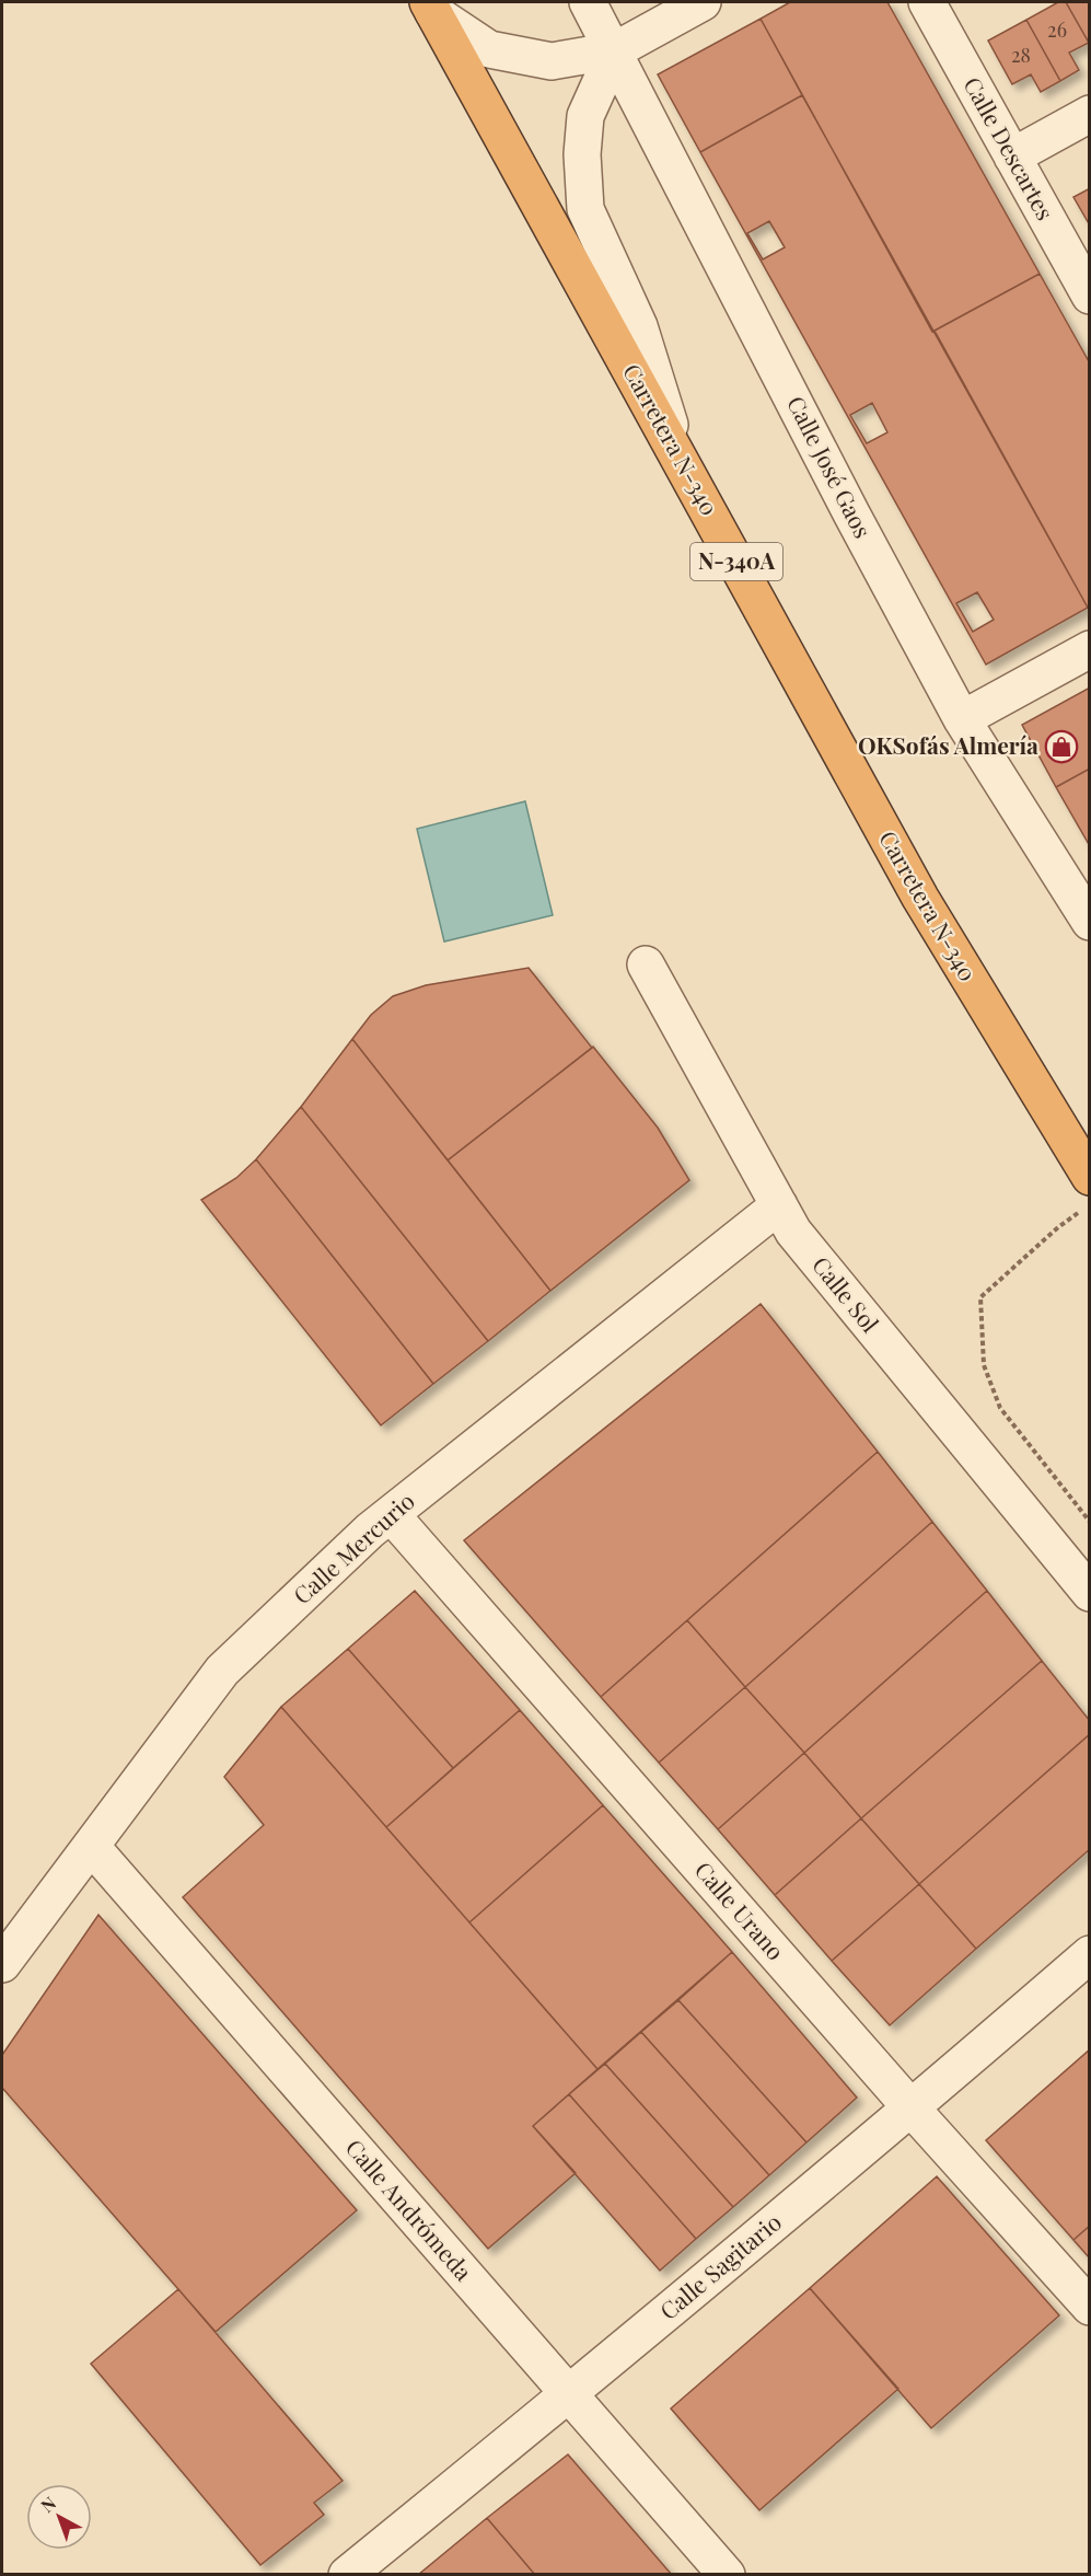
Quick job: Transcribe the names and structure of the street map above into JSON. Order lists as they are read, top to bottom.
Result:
{
  "streets": {
    "highway": ["Carretera N-340", "N-340A"],
    "street": [
      "Calle Descartes",
      "Calle José Gaos",
      "Calle Sol",
      "Calle Mercurio",
      "Calle Urano",
      "Calle Andrómeda",
      "Calle Sagitario"
    ]
  },
  "crossings": [
    ["Calle Sol", "Calle Mercurio"],
    ["Calle Mercurio", "Calle Urano"],
    ["Calle Mercurio", "Calle Andrómeda"],
    ["Calle Urano", "Calle Sagitario"],
    ["Calle Andrómeda", "Calle Sagitario"]
  ],
  "places": {
    "shop": ["OKSofás Almería"]
  },
  "house_numbers": ["26", "28"],
  "north": "top left"
}
